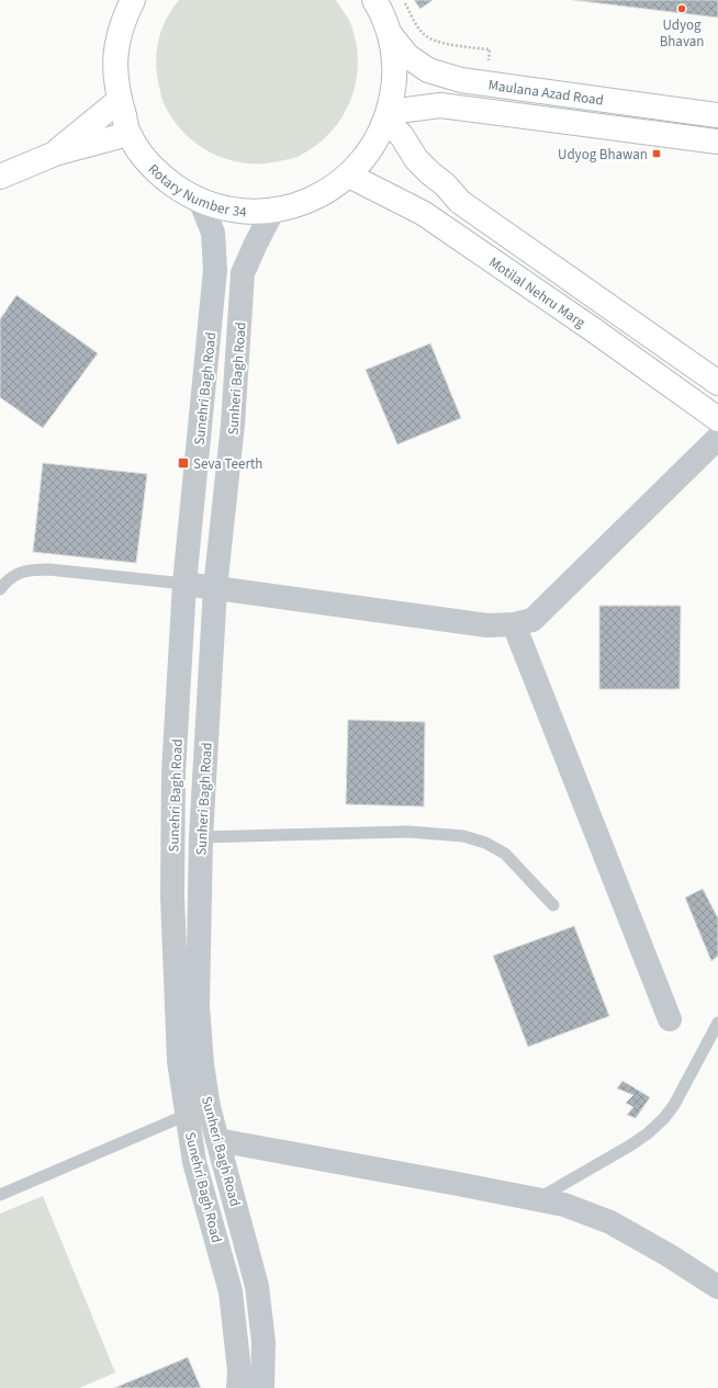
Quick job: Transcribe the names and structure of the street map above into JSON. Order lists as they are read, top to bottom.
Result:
{
  "streets": {
    "main road": ["Maulana Azad Road", "Rotary Number 34", "Motilal Nehru Marg"],
    "street": ["Sunheri Bagh Road", "Sunehri Bagh Road"]
  },
  "crossings": [
    ["Maulana Azad Road", "Rotary Number 34"],
    ["Maulana Azad Road", "Motilal Nehru Marg"],
    ["Rotary Number 34", "Motilal Nehru Marg"],
    ["Rotary Number 34", "Sunheri Bagh Road"],
    ["Rotary Number 34", "Sunehri Bagh Road"]
  ],
  "places": {
    "other": ["Udyog Bhavan"],
    "transit": ["Udyog Bhawan", "Seva Teerth"]
  }
}
